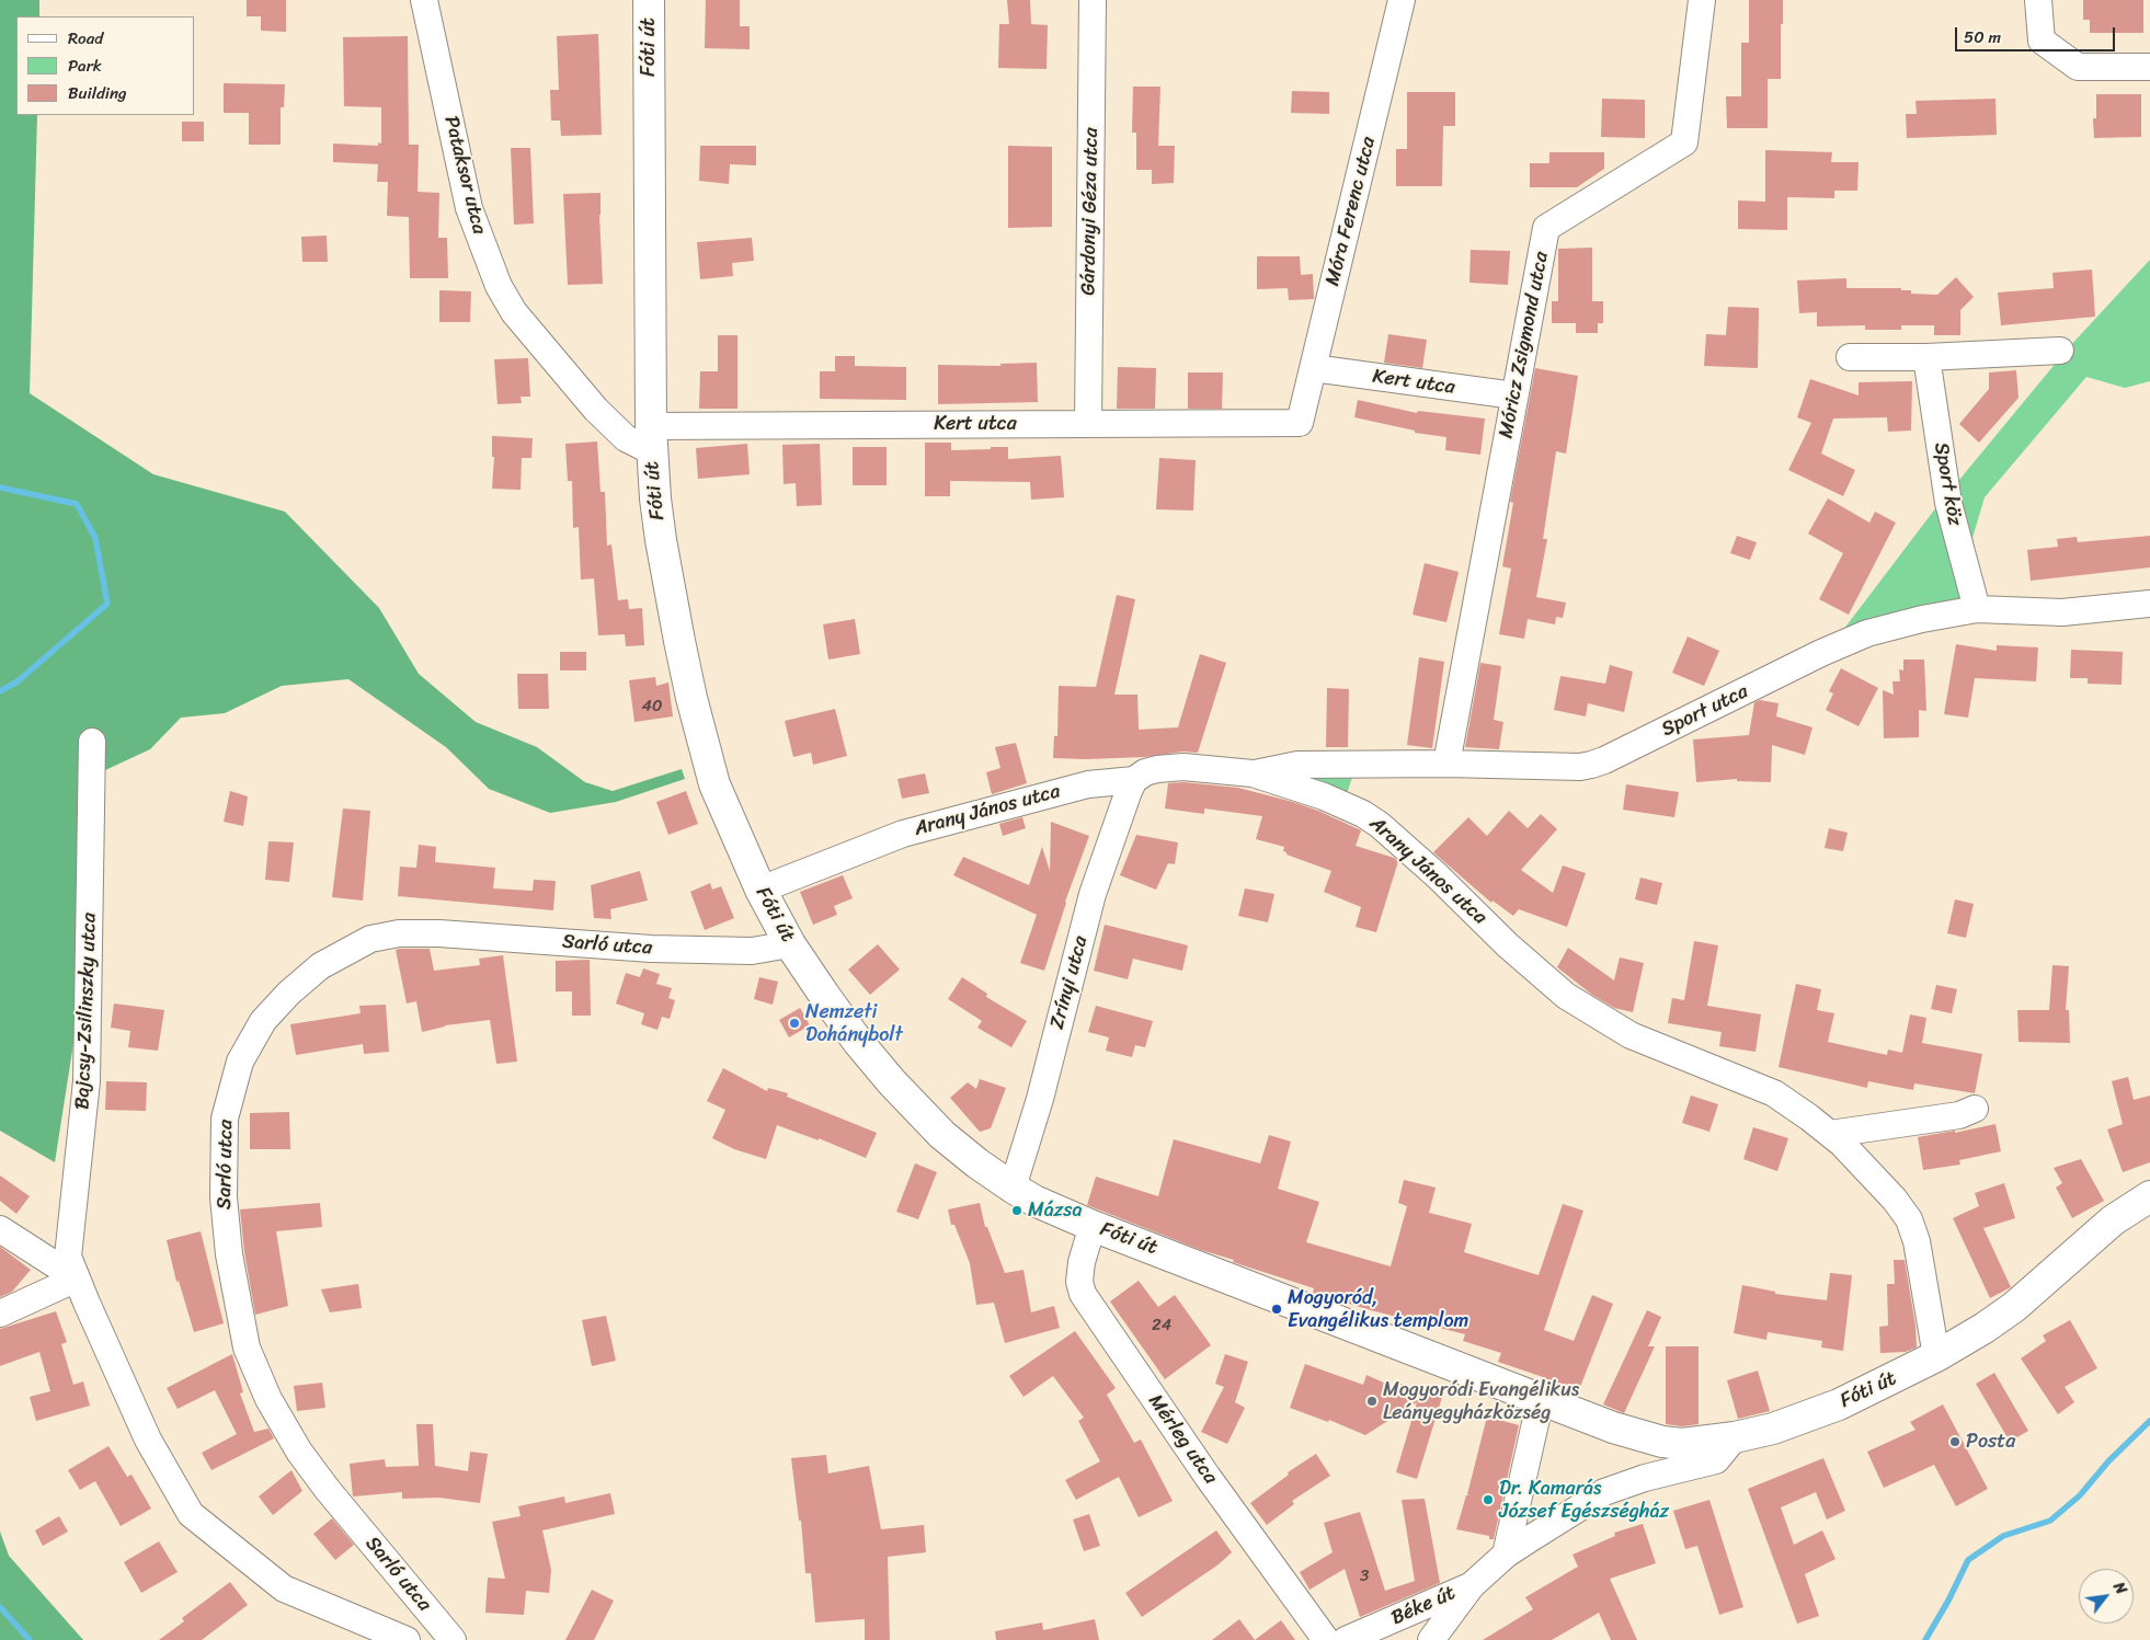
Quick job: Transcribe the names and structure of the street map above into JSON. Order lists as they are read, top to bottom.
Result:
{
  "streets": {
    "main road": ["Fóti út"],
    "street": [
      "Pataksor utca",
      "Gárdonyi Géza utca",
      "Móra Ferenc utca",
      "Móricz Zsigmond utca",
      "Kert utca",
      "Sport köz",
      "Sport utca",
      "Arany János utca",
      "Sarló utca",
      "Zrínyi utca",
      "Bajcsy-Zsilinszky utca",
      "Mérleg utca",
      "Béke út"
    ]
  },
  "crossings": [
    ["Fóti út", "Pataksor utca"],
    ["Fóti út", "Kert utca"],
    ["Fóti út", "Arany János utca"],
    ["Fóti út", "Sarló utca"],
    ["Fóti út", "Zrínyi utca"],
    ["Fóti út", "Mérleg utca"],
    ["Fóti út", "Béke út"],
    ["Pataksor utca", "Kert utca"],
    ["Gárdonyi Géza utca", "Kert utca"],
    ["Móra Ferenc utca", "Kert utca"],
    ["Móricz Zsigmond utca", "Kert utca"],
    ["Móricz Zsigmond utca", "Sport utca"],
    ["Sport köz", "Sport utca"],
    ["Sport utca", "Arany János utca"],
    ["Arany János utca", "Zrínyi utca"]
  ],
  "places": [
    "Nemzeti Dohánybolt",
    "Mázsa",
    "Mogyoród, Evangélikus templom",
    "Mogyoródi Evangélikus Leányegyházközség",
    "Posta",
    "Dr. Kamarás József Egészségház"
  ],
  "house_numbers": ["40", "24", "3"],
  "legend": ["Road", "Park", "Building"],
  "scale_bar": "50 m",
  "north": "top right"
}
